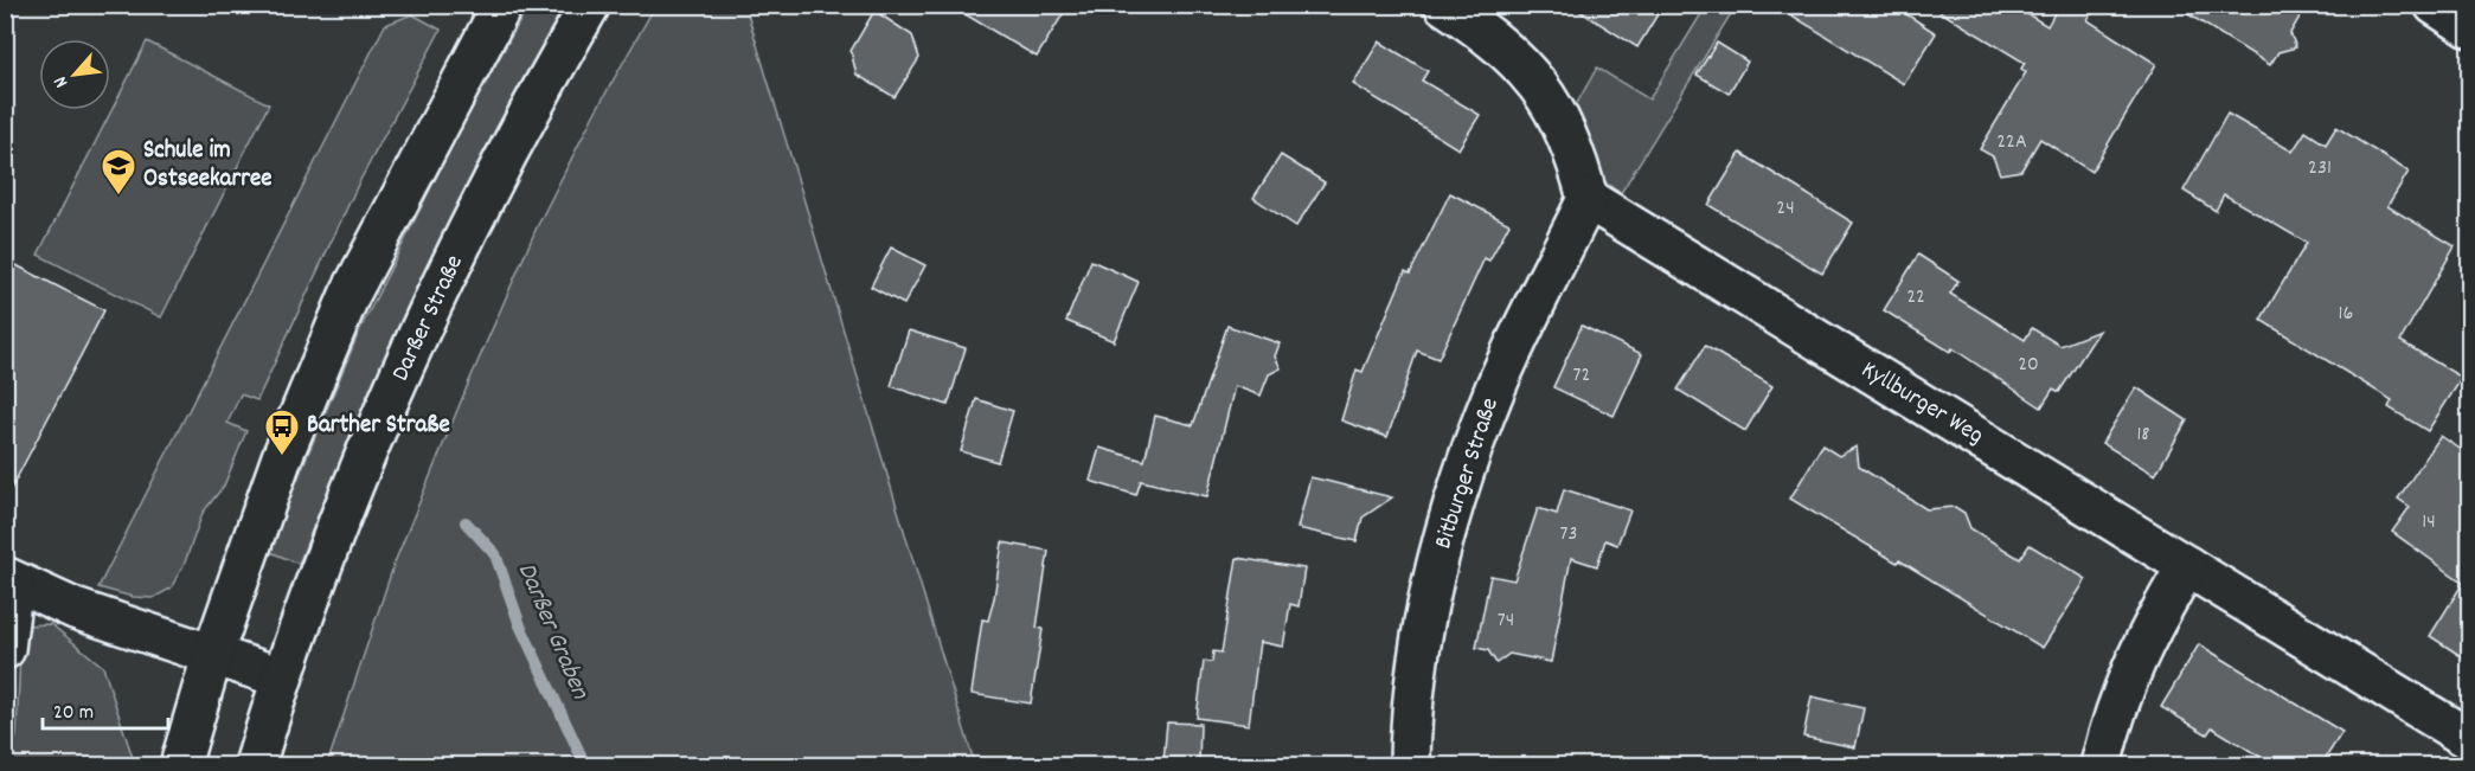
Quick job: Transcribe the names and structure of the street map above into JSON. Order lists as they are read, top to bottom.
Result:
{
  "streets": {
    "street": ["Darßer Straße", "Kyllburger Weg", "Bitburger Straße"]
  },
  "crossings": [
    ["Kyllburger Weg", "Bitburger Straße"]
  ],
  "water": ["Darßer Graben"],
  "places": {
    "school or university": ["Schule im Ostseekarree"],
    "bus stop": ["Barther Straße"]
  },
  "house_numbers": [
    "22A",
    "231",
    "24",
    "22",
    "16",
    "20",
    "72",
    "18",
    "14",
    "73",
    "74"
  ],
  "scale_bar": "20 m",
  "north": "bottom left"
}
